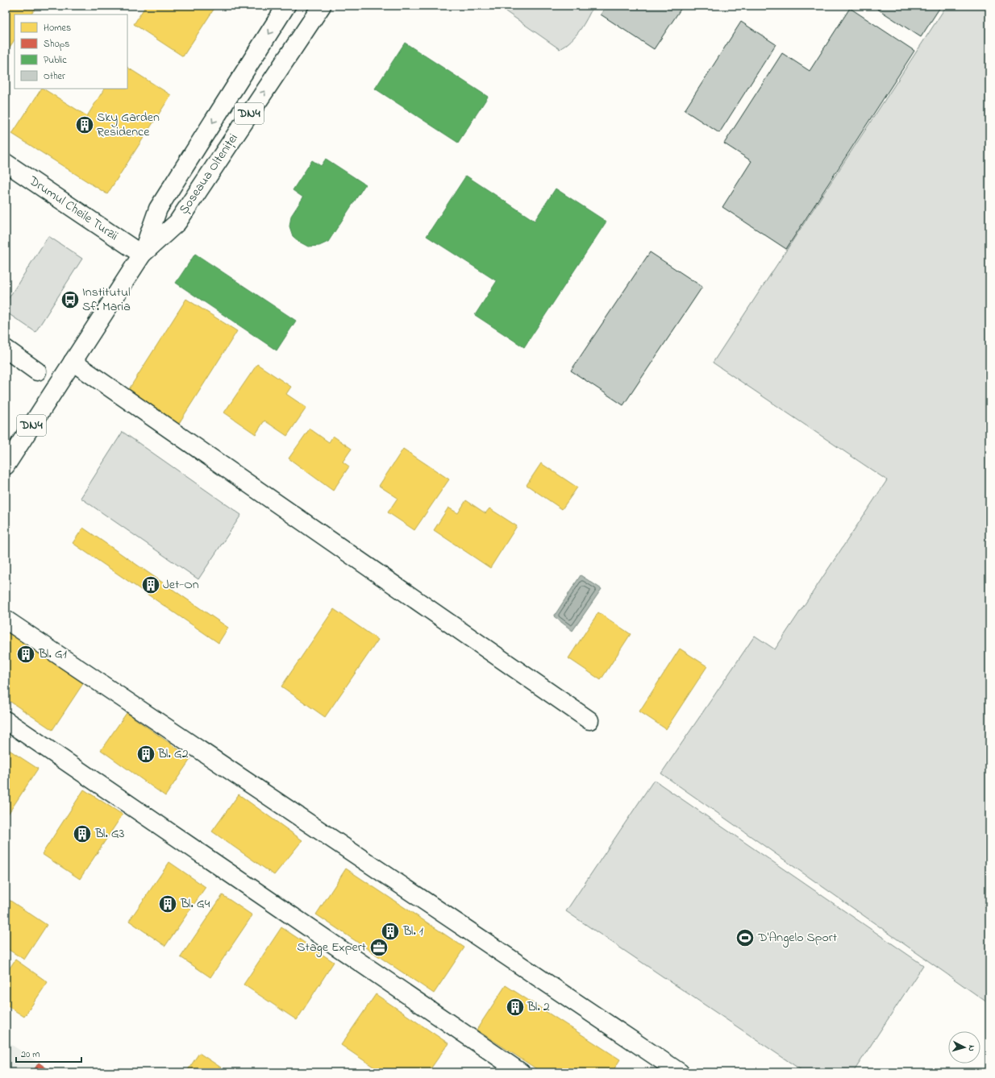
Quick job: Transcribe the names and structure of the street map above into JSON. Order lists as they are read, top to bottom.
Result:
{
  "streets": {
    "street": ["DN4", "Șoseaua Olteniței", "Drumul Cheile Turzii"]
  },
  "crossings": [
    ["Șoseaua Olteniței", "Drumul Cheile Turzii"]
  ],
  "places": {
    "building": [
      "Sky Garden Residence",
      "Jet-On",
      "Bl. G1",
      "Bl. G2",
      "Bl. G3",
      "Bl. G4",
      "Bl. 1",
      "Bl. 2"
    ],
    "bus stop": ["Institutul Sf. Maria"],
    "sports": ["D'Angelo Sport"],
    "office": ["Stage Expert"]
  },
  "legend": [
    "Homes",
    "Shops",
    "Public",
    "Other"
  ],
  "scale_bar": "20 m",
  "north": "right"
}
